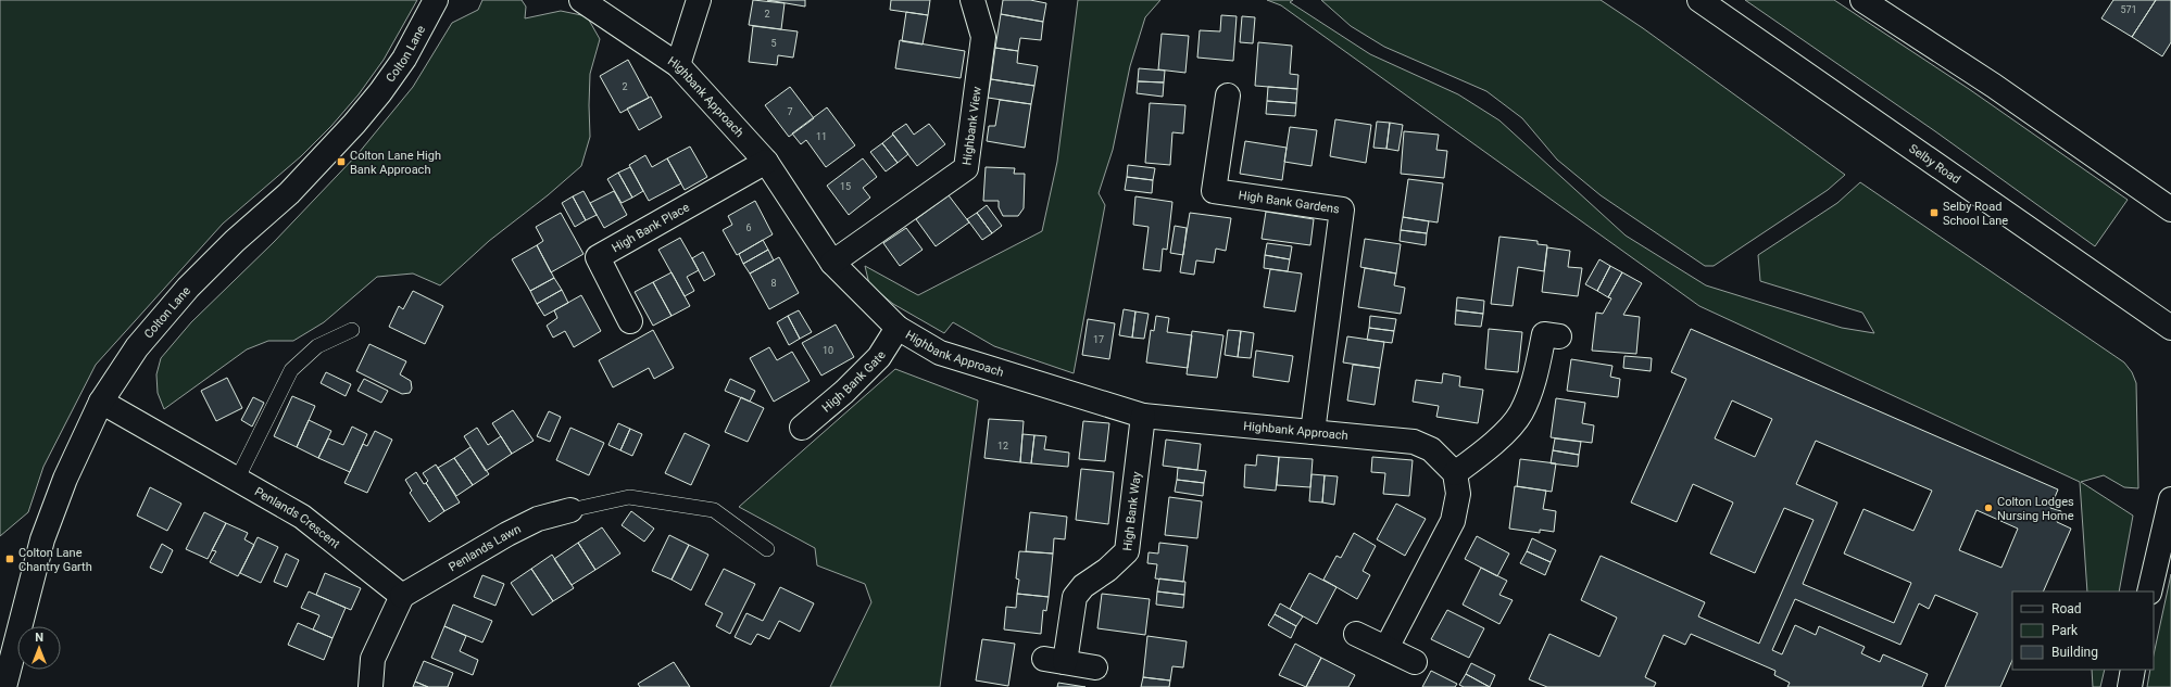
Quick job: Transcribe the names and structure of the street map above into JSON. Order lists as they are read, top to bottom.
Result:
{
  "streets": {
    "street": [
      "Colton Lane",
      "Highbank Approach",
      "Highbank View",
      "Selby Road",
      "High Bank Gardens",
      "High Bank Place",
      "High Bank Gate",
      "High Bank Way",
      "Penlands Crescent",
      "Penlands Lawn"
    ]
  },
  "crossings": [
    ["Colton Lane", "Penlands Crescent"],
    ["Highbank Approach", "Highbank View"],
    ["Highbank Approach", "High Bank Gardens"],
    ["Highbank Approach", "High Bank Place"],
    ["Highbank Approach", "High Bank Gate"],
    ["Highbank Approach", "High Bank Way"],
    ["Penlands Crescent", "Penlands Lawn"]
  ],
  "places": {
    "transit": ["Colton Lane High Bank Approach", "Selby Road School Lane", "Colton Lane Chantry Garth"],
    "other": ["Colton Lodges Nursing Home"]
  },
  "house_numbers": [
    "571",
    "2",
    "5",
    "2",
    "7",
    "11",
    "15",
    "6",
    "8",
    "17",
    "10",
    "12"
  ],
  "legend": ["Road", "Park", "Building"],
  "north": "top"
}
